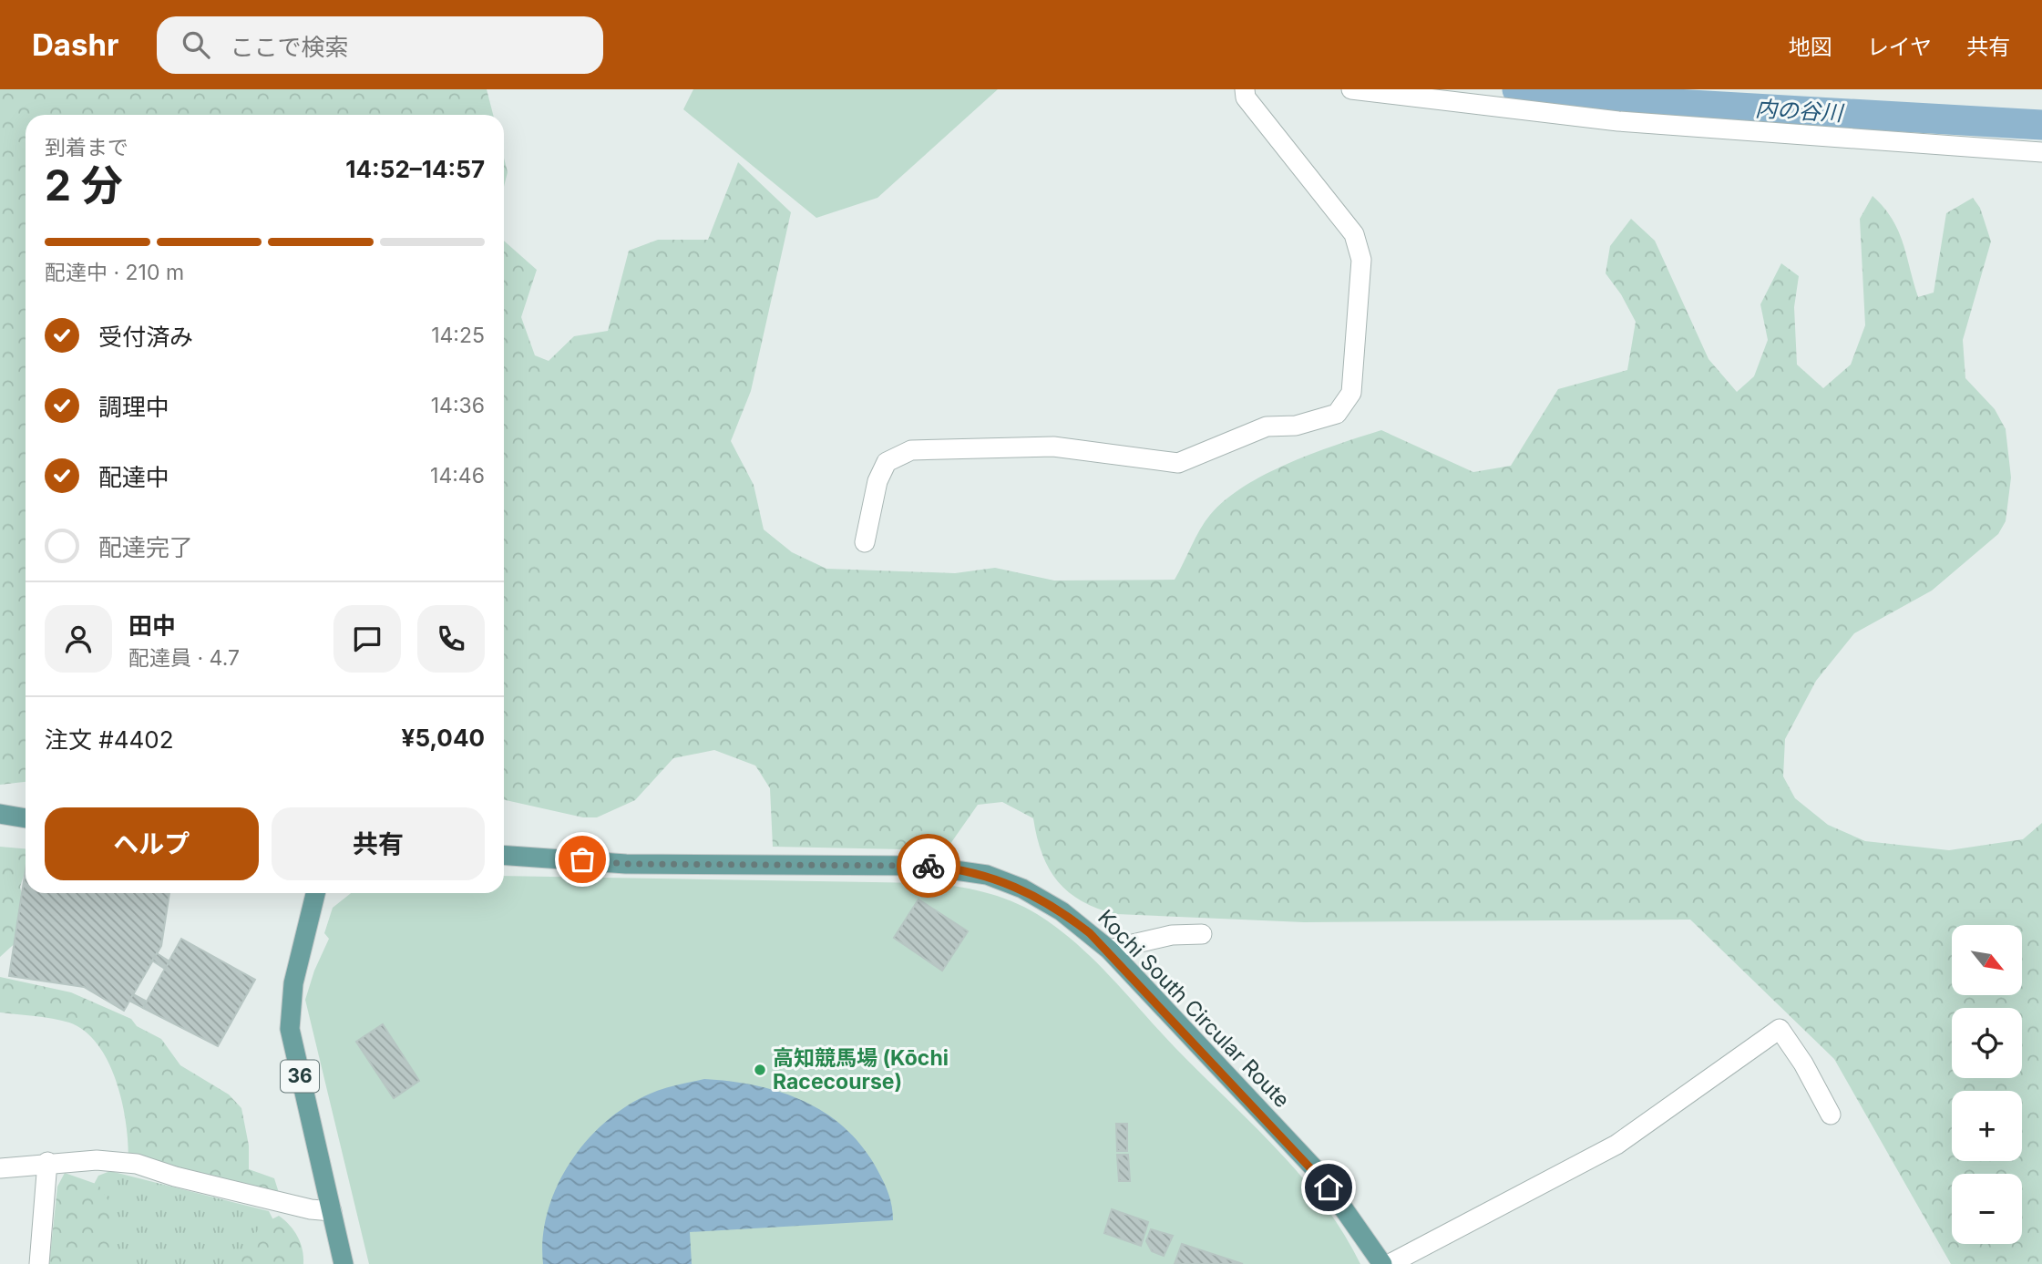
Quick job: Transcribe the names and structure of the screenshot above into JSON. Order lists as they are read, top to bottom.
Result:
{
  "streets": {
    "main road": ["Kochi South Circular Route", "36"]
  },
  "water": ["内の谷川"],
  "places": ["高知競馬場 (Kōchi Racecourse)"],
  "north": "bottom right",
  "page": {
    "header": "Dashr",
    "search": "ここで検索",
    "nav": ["地図", "レイヤ", "共有"],
    "heading": ["2 分", "到着まで", "14:52–14:57"],
    "panel": [
      "田中",
      "配達員 · 4.7",
      "注文 #4402",
      "¥5,040"
    ],
    "bar": "配達中 · 210 m",
    "list": [
      ["受付済み", "14:25"],
      ["調理中", "14:36"],
      ["配達中", "14:46"],
      "配達完了"
    ],
    "buttons": ["ヘルプ", "共有"],
    "map_buttons": ["+", "−"]
  }
}
